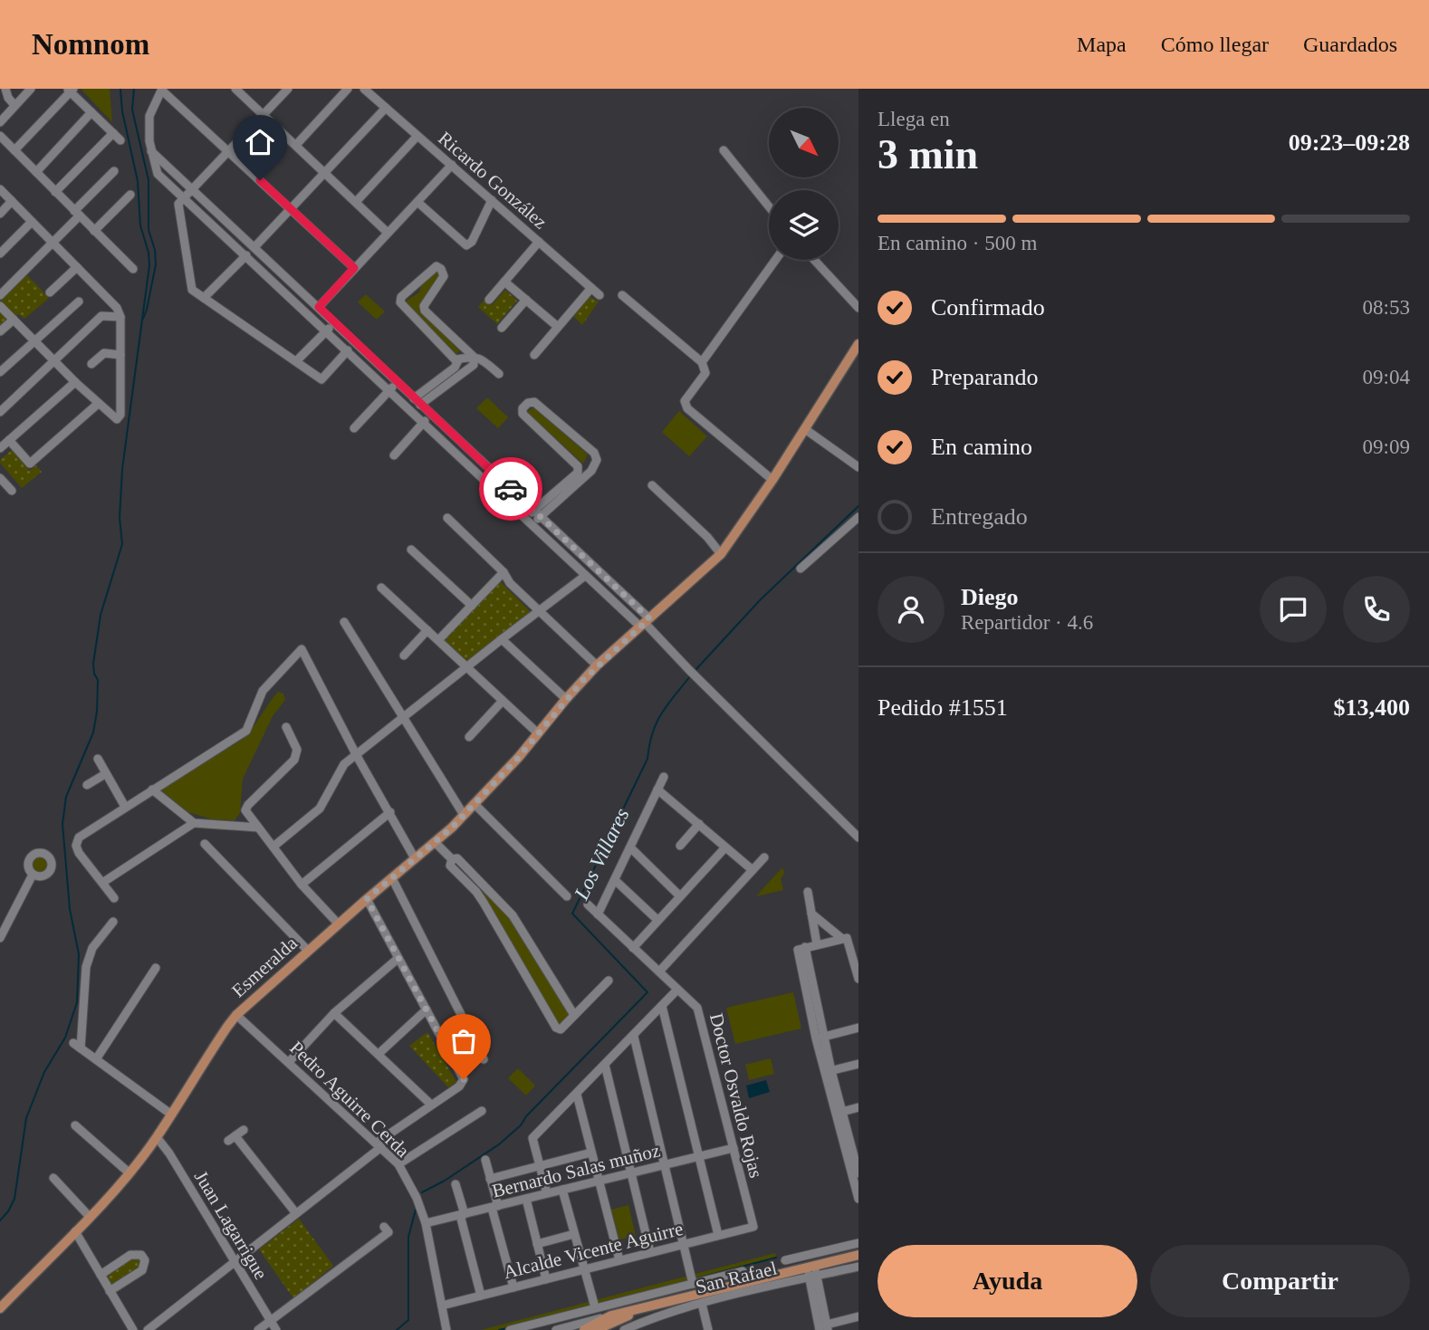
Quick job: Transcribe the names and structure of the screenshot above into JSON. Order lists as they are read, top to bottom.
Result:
{
  "streets": {
    "main road": ["Esmeralda", "San Rafael"],
    "street": [
      "Ricardo González",
      "Doctor Osvaldo Rojas",
      "Pedro Aguirre Cerda",
      "Bernardo Salas muñoz",
      "Juan Lagarrigue",
      "Alcalde Vicente Aguirre"
    ]
  },
  "crossings": [
    ["Esmeralda", "Pedro Aguirre Cerda"],
    ["Esmeralda", "Juan Lagarrigue"],
    ["Doctor Osvaldo Rojas", "Bernardo Salas muñoz"],
    ["Doctor Osvaldo Rojas", "Alcalde Vicente Aguirre"],
    ["Pedro Aguirre Cerda", "Bernardo Salas muñoz"],
    ["Pedro Aguirre Cerda", "Alcalde Vicente Aguirre"]
  ],
  "water": ["Los Villares"],
  "north": "bottom right",
  "page": {
    "header": "Nomnom",
    "nav": ["Mapa", "Cómo llegar", "Guardados"],
    "heading": ["3 min", "Llega en", "09:23–09:28"],
    "panel": [
      "Diego",
      "Repartidor · 4.6",
      "Pedido #1551",
      "$13,400"
    ],
    "bar": "En camino · 500 m",
    "list": [
      ["Confirmado", "08:53"],
      ["Preparando", "09:04"],
      ["En camino", "09:09"],
      "Entregado"
    ],
    "buttons": ["Ayuda", "Compartir"]
  }
}
